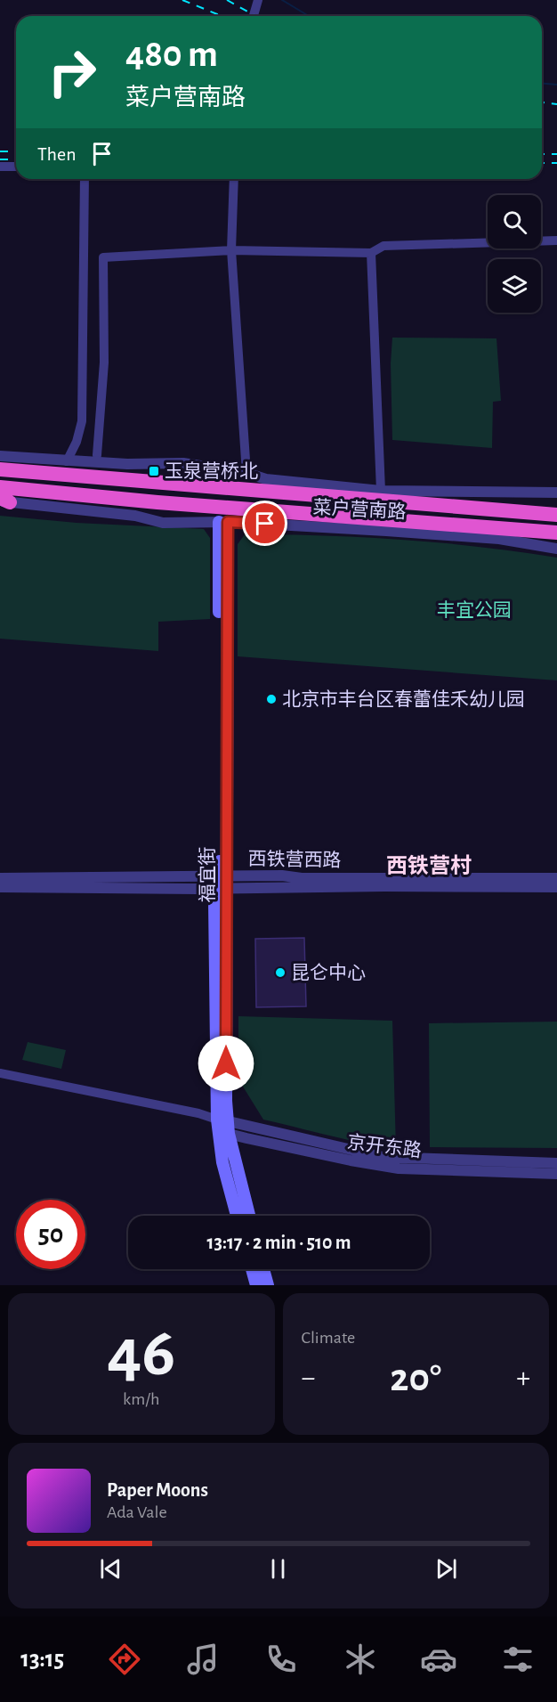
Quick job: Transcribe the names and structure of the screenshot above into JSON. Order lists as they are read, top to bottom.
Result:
{
  "streets": {
    "highway": ["菜户营南路"],
    "main road": ["福宜街"],
    "street": ["西铁营西路", "京开东路"]
  },
  "crossings": [
    ["菜户营南路", "福宜街"],
    ["西铁营西路", "福宜街"],
    ["福宜街", "京开东路"]
  ],
  "districts": ["西铁营村"],
  "parks": ["丰宜公园"],
  "places": {
    "transit": ["玉泉营桥北"],
    "other": ["北京市丰台区春蕾佳禾幼儿园", "昆仑中心"]
  },
  "page": {
    "turn": ["480 m", "菜户营南路"],
    "then": "Then",
    "limit": "50",
    "trip": "13:17 · 2 min · 510 m",
    "tile": [
      ["46", "km/h"],
      "Climate"
    ],
    "heat": ["−", "20°", "+"],
    "song": ["Paper Moons", "Ada Vale"],
    "tabs": "13:15"
  }
}
